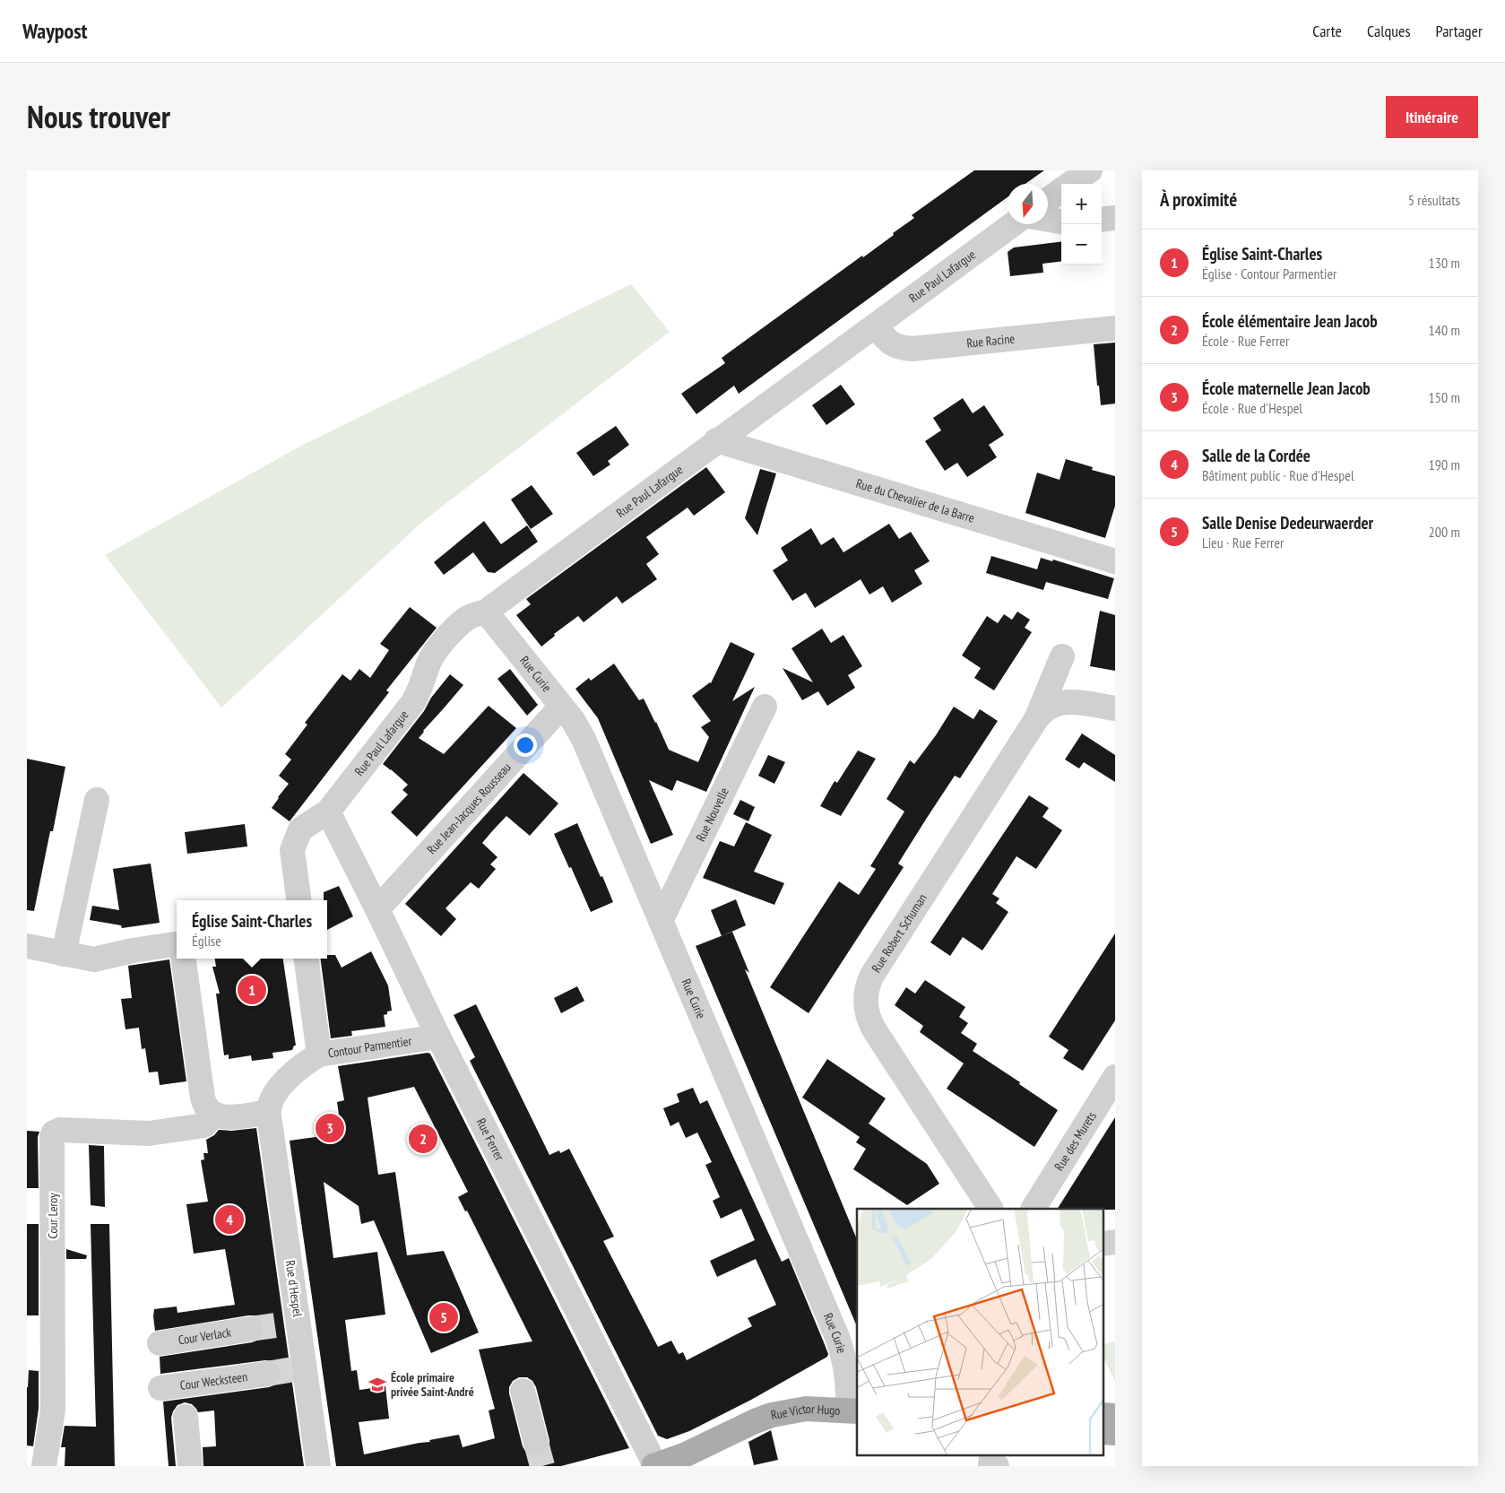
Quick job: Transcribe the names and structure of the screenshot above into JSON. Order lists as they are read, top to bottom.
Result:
{
  "streets": {
    "main road": ["Rue Victor Hugo"],
    "street": [
      "Rue Paul Lafargue",
      "Rue Racine",
      "Rue du Chevalier de la Barre",
      "Rue Curie",
      "Rue Jean-Jacques Rousseau",
      "Rue Nouvelle",
      "Rue Robert Schuman",
      "Contour Parmentier",
      "Rue Ferrer",
      "Rue des Murets",
      "Cour Leroy",
      "Rue d'Hespel",
      "Cour Verlack",
      "Cour Wecksteen"
    ]
  },
  "crossings": [
    ["Rue Paul Lafargue", "Rue Racine"],
    ["Rue Paul Lafargue", "Rue du Chevalier de la Barre"],
    ["Rue Paul Lafargue", "Rue Curie"],
    ["Rue Paul Lafargue", "Rue Ferrer"],
    ["Rue Curie", "Rue Jean-Jacques Rousseau"],
    ["Rue Curie", "Rue Nouvelle"],
    ["Rue Curie", "Rue Victor Hugo"],
    ["Rue Jean-Jacques Rousseau", "Rue Ferrer"],
    ["Contour Parmentier", "Rue Ferrer"],
    ["Rue Ferrer", "Rue Victor Hugo"]
  ],
  "places": {
    "school or university": ["École primaire privée Saint-André"]
  },
  "north": "bottom",
  "page": {
    "header": "Waypost",
    "nav": ["Carte", "Calques", "Partager"],
    "title": "Nous trouver",
    "buttons": "Itinéraire",
    "heading": ["À proximité", "5 résultats"],
    "map_buttons": ["+", "−"],
    "list": [
      {
        "mark": "1",
        "name": "Église Saint-Charles",
        "note": "Église · Contour Parmentier",
        "value": "130 m"
      },
      {
        "mark": "2",
        "name": "École élémentaire Jean Jacob",
        "note": "École · Rue Ferrer",
        "value": "140 m"
      },
      {
        "mark": "3",
        "name": "École maternelle Jean Jacob",
        "note": "École · Rue d'Hespel",
        "value": "150 m"
      },
      {
        "mark": "4",
        "name": "Salle de la Cordée",
        "note": "Bâtiment public · Rue d'Hespel",
        "value": "190 m"
      },
      {
        "mark": "5",
        "name": "Salle Denise Dedeurwaerder",
        "note": "Lieu · Rue Ferrer",
        "value": "200 m"
      }
    ],
    "popup": ["Église Saint-Charles", "Église"],
    "pins": [
      "1",
      "3",
      "2",
      "4",
      "5"
    ]
  }
}
